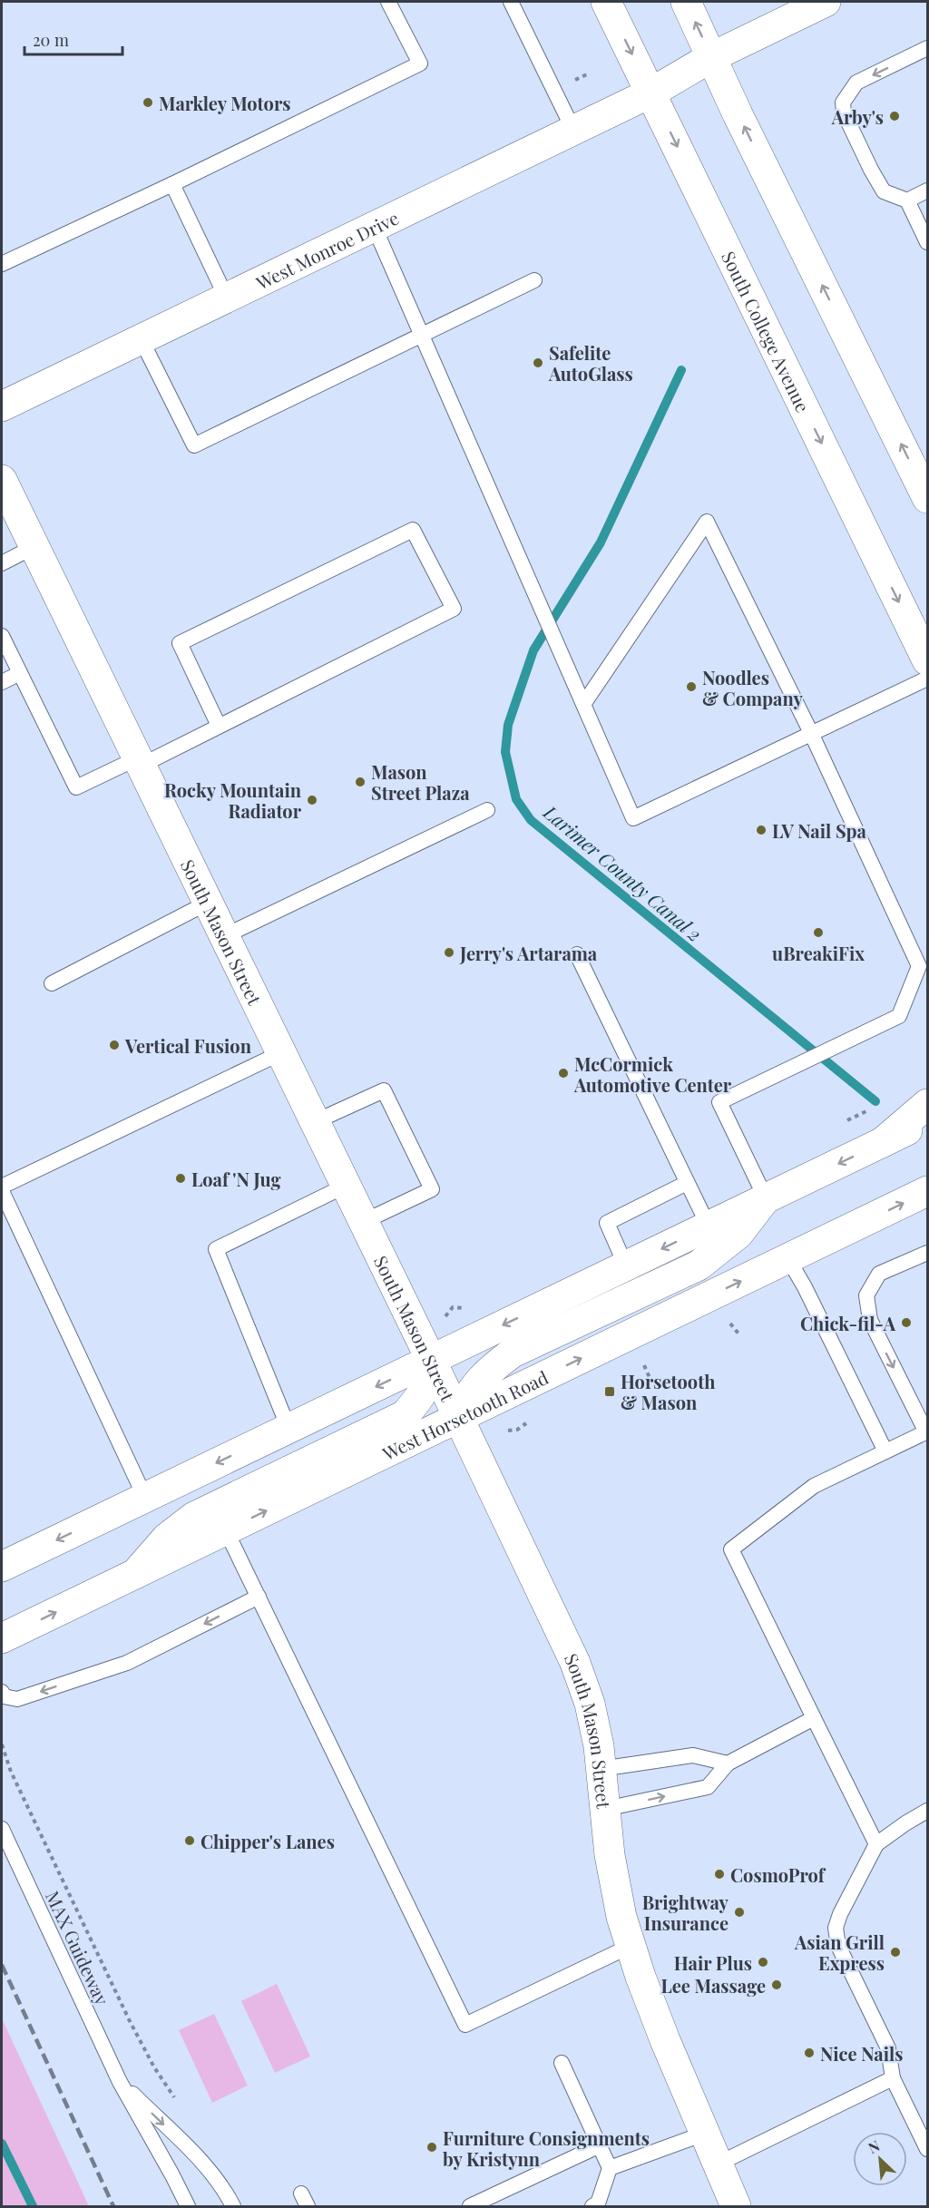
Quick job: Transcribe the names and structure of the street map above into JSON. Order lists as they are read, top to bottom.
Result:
{
  "streets": {
    "main road": [
      "West Monroe Drive",
      "South College Avenue",
      "South Mason Street",
      "West Horsetooth Road"
    ],
    "lane": ["MAX Guideway"]
  },
  "crossings": [
    ["West Monroe Drive", "South College Avenue"],
    ["South Mason Street", "West Horsetooth Road"]
  ],
  "water": ["Larimer County Canal 2"],
  "places": {
    "other": [
      "Markley Motors",
      "Arby's",
      "Safelite AutoGlass",
      "Noodles & Company",
      "Mason Street Plaza",
      "Rocky Mountain Radiator",
      "LV Nail Spa",
      "uBreakiFix",
      "Jerry's Artarama",
      "Vertical Fusion",
      "McCormick Automotive Center",
      "Loaf 'N Jug",
      "Chick-fil-A",
      "Chipper's Lanes",
      "CosmoProf",
      "Brightway Insurance",
      "Asian Grill Express",
      "Hair Plus",
      "Lee Massage",
      "Nice Nails",
      "Furniture Consignments by Kristynn"
    ],
    "transit": ["Horsetooth & Mason"]
  },
  "scale_bar": "20 m",
  "north": "top left"
}
